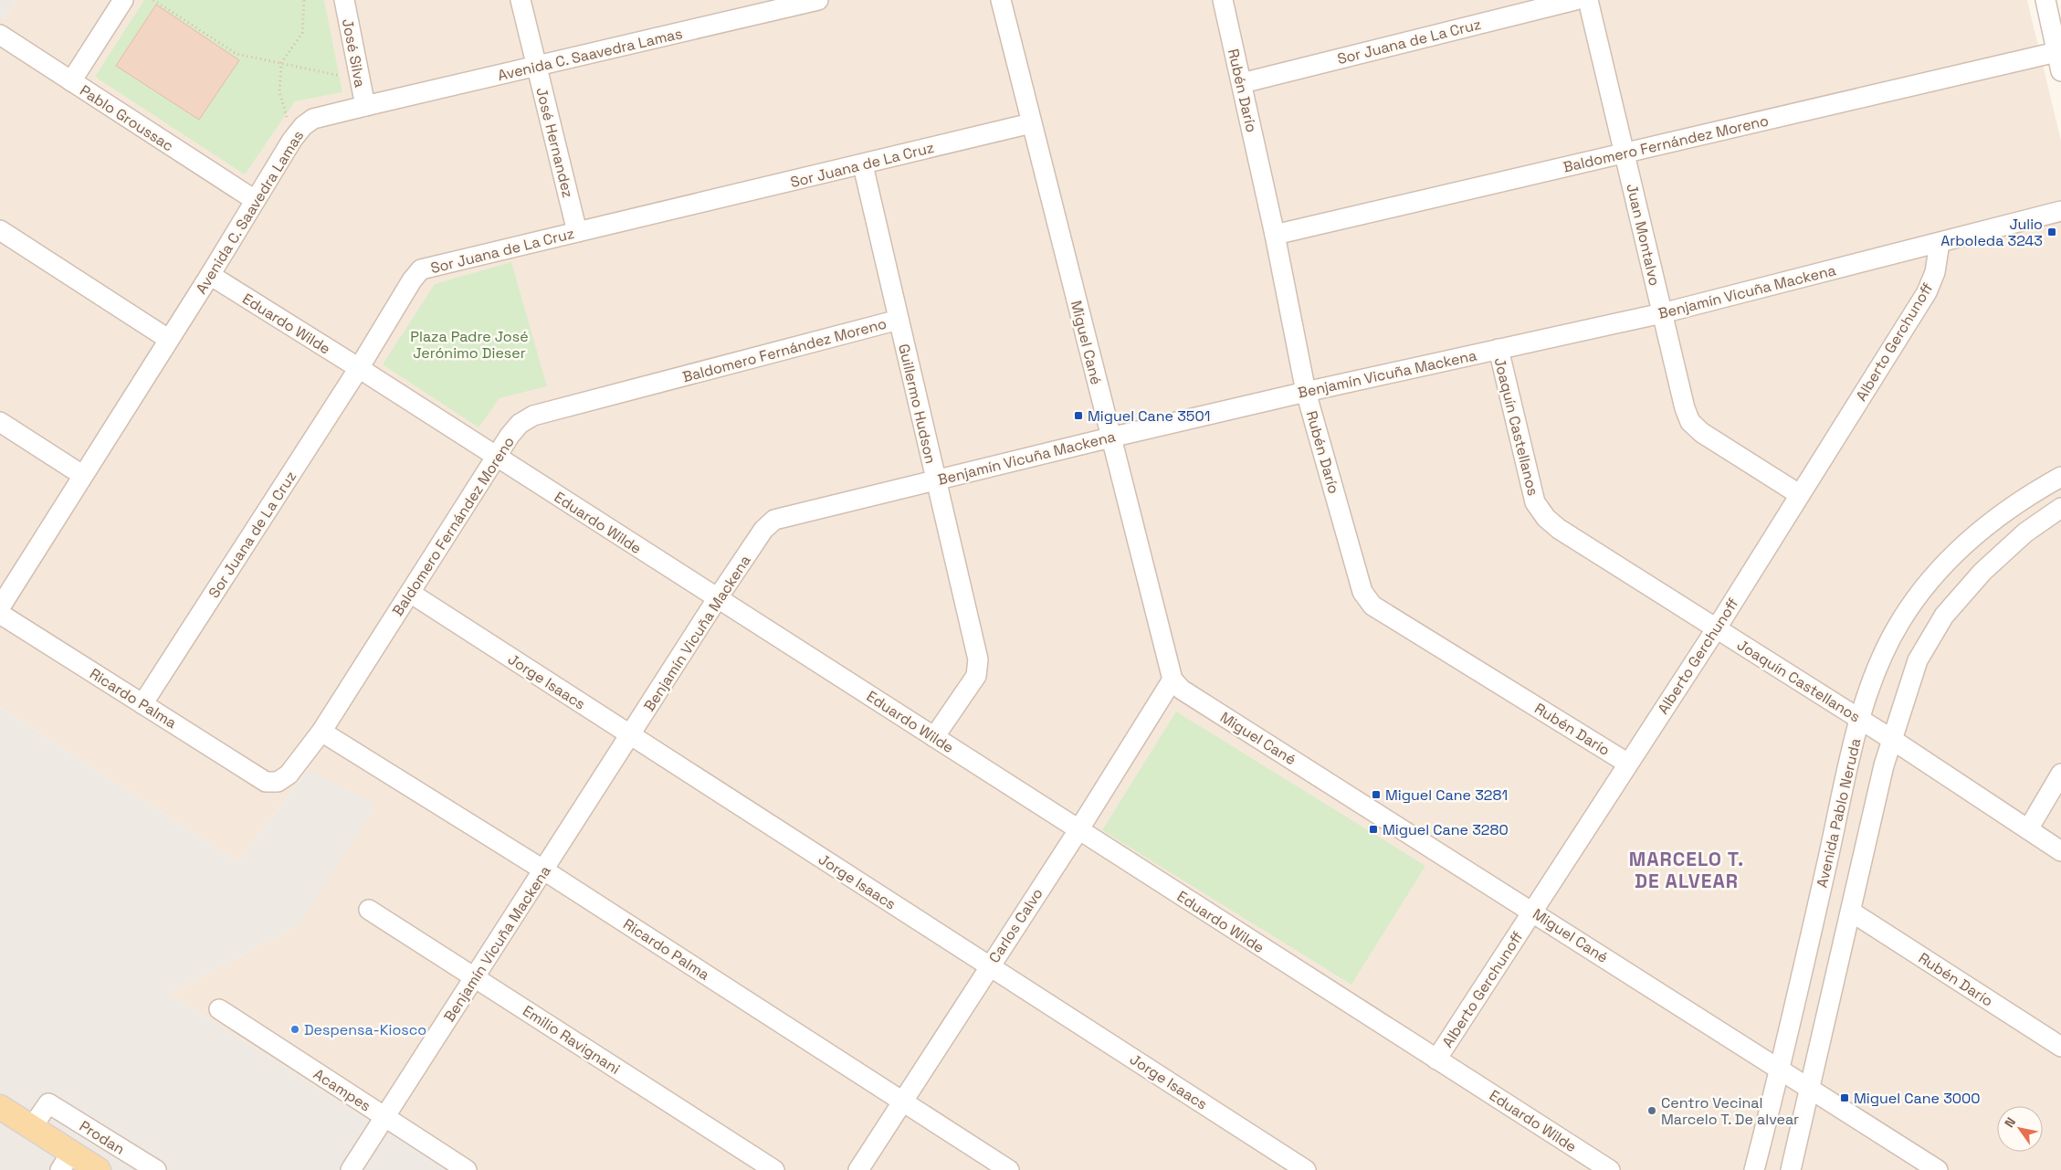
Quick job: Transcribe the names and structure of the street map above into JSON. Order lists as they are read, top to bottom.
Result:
{
  "streets": {
    "street": [
      "Sor Juana de La Cruz",
      "José Silva",
      "Avenida C. Saavedra Lamas",
      "Rubén Darío",
      "Pablo Groussac",
      "José Hernandez",
      "Baldomero Fernández Moreno",
      "Juan Montalvo",
      "Benjamín Vicuña Mackena",
      "Eduardo Wilde",
      "Alberto Gerchunoff",
      "Miguel Cané",
      "Guillermo Hudson",
      "Joaquín Castellanos",
      "Jorge Isaacs",
      "Ricardo Palma",
      "Avenida Pablo Neruda",
      "Carlos Calvo",
      "Emilio Ravignani",
      "Acampes",
      "Prodan"
    ]
  },
  "crossings": [
    ["Sor Juana de La Cruz", "Rubén Darío"],
    ["Sor Juana de La Cruz", "José Hernandez"],
    ["Sor Juana de La Cruz", "Eduardo Wilde"],
    ["Sor Juana de La Cruz", "Miguel Cané"],
    ["Sor Juana de La Cruz", "Guillermo Hudson"],
    ["Sor Juana de La Cruz", "Ricardo Palma"],
    ["José Silva", "Avenida C. Saavedra Lamas"],
    ["Avenida C. Saavedra Lamas", "Pablo Groussac"],
    ["Avenida C. Saavedra Lamas", "José Hernandez"],
    ["Avenida C. Saavedra Lamas", "Eduardo Wilde"],
    ["Rubén Darío", "Baldomero Fernández Moreno"],
    ["Rubén Darío", "Benjamín Vicuña Mackena"],
    ["Rubén Darío", "Alberto Gerchunoff"],
    ["Baldomero Fernández Moreno", "Juan Montalvo"],
    ["Baldomero Fernández Moreno", "Eduardo Wilde"],
    ["Baldomero Fernández Moreno", "Guillermo Hudson"],
    ["Baldomero Fernández Moreno", "Jorge Isaacs"],
    ["Baldomero Fernández Moreno", "Ricardo Palma"],
    ["Juan Montalvo", "Benjamín Vicuña Mackena"],
    ["Juan Montalvo", "Alberto Gerchunoff"],
    ["Benjamín Vicuña Mackena", "Eduardo Wilde"],
    ["Benjamín Vicuña Mackena", "Alberto Gerchunoff"],
    ["Benjamín Vicuña Mackena", "Miguel Cané"],
    ["Benjamín Vicuña Mackena", "Guillermo Hudson"],
    ["Benjamín Vicuña Mackena", "Joaquín Castellanos"],
    ["Benjamín Vicuña Mackena", "Jorge Isaacs"],
    ["Benjamín Vicuña Mackena", "Ricardo Palma"],
    ["Benjamín Vicuña Mackena", "Emilio Ravignani"],
    ["Benjamín Vicuña Mackena", "Acampes"],
    ["Eduardo Wilde", "Alberto Gerchunoff"],
    ["Eduardo Wilde", "Guillermo Hudson"],
    ["Eduardo Wilde", "Carlos Calvo"],
    ["Alberto Gerchunoff", "Miguel Cané"],
    ["Alberto Gerchunoff", "Joaquín Castellanos"],
    ["Miguel Cané", "Avenida Pablo Neruda"],
    ["Miguel Cané", "Carlos Calvo"],
    ["Joaquín Castellanos", "Avenida Pablo Neruda"],
    ["Jorge Isaacs", "Carlos Calvo"],
    ["Ricardo Palma", "Carlos Calvo"]
  ],
  "districts": ["MARCELO T. DE ALVEAR"],
  "parks": ["Plaza Padre José Jerónimo Dieser"],
  "places": {
    "transit": [
      "Julio Arboleda 3243",
      "Miguel Cane 3501",
      "Miguel Cane 3281",
      "Miguel Cane 3280",
      "Miguel Cane 3000"
    ],
    "other": ["Despensa-Kiosco", "Centro Vecinal Marcelo T. De alvear"]
  },
  "north": "top left"
}
